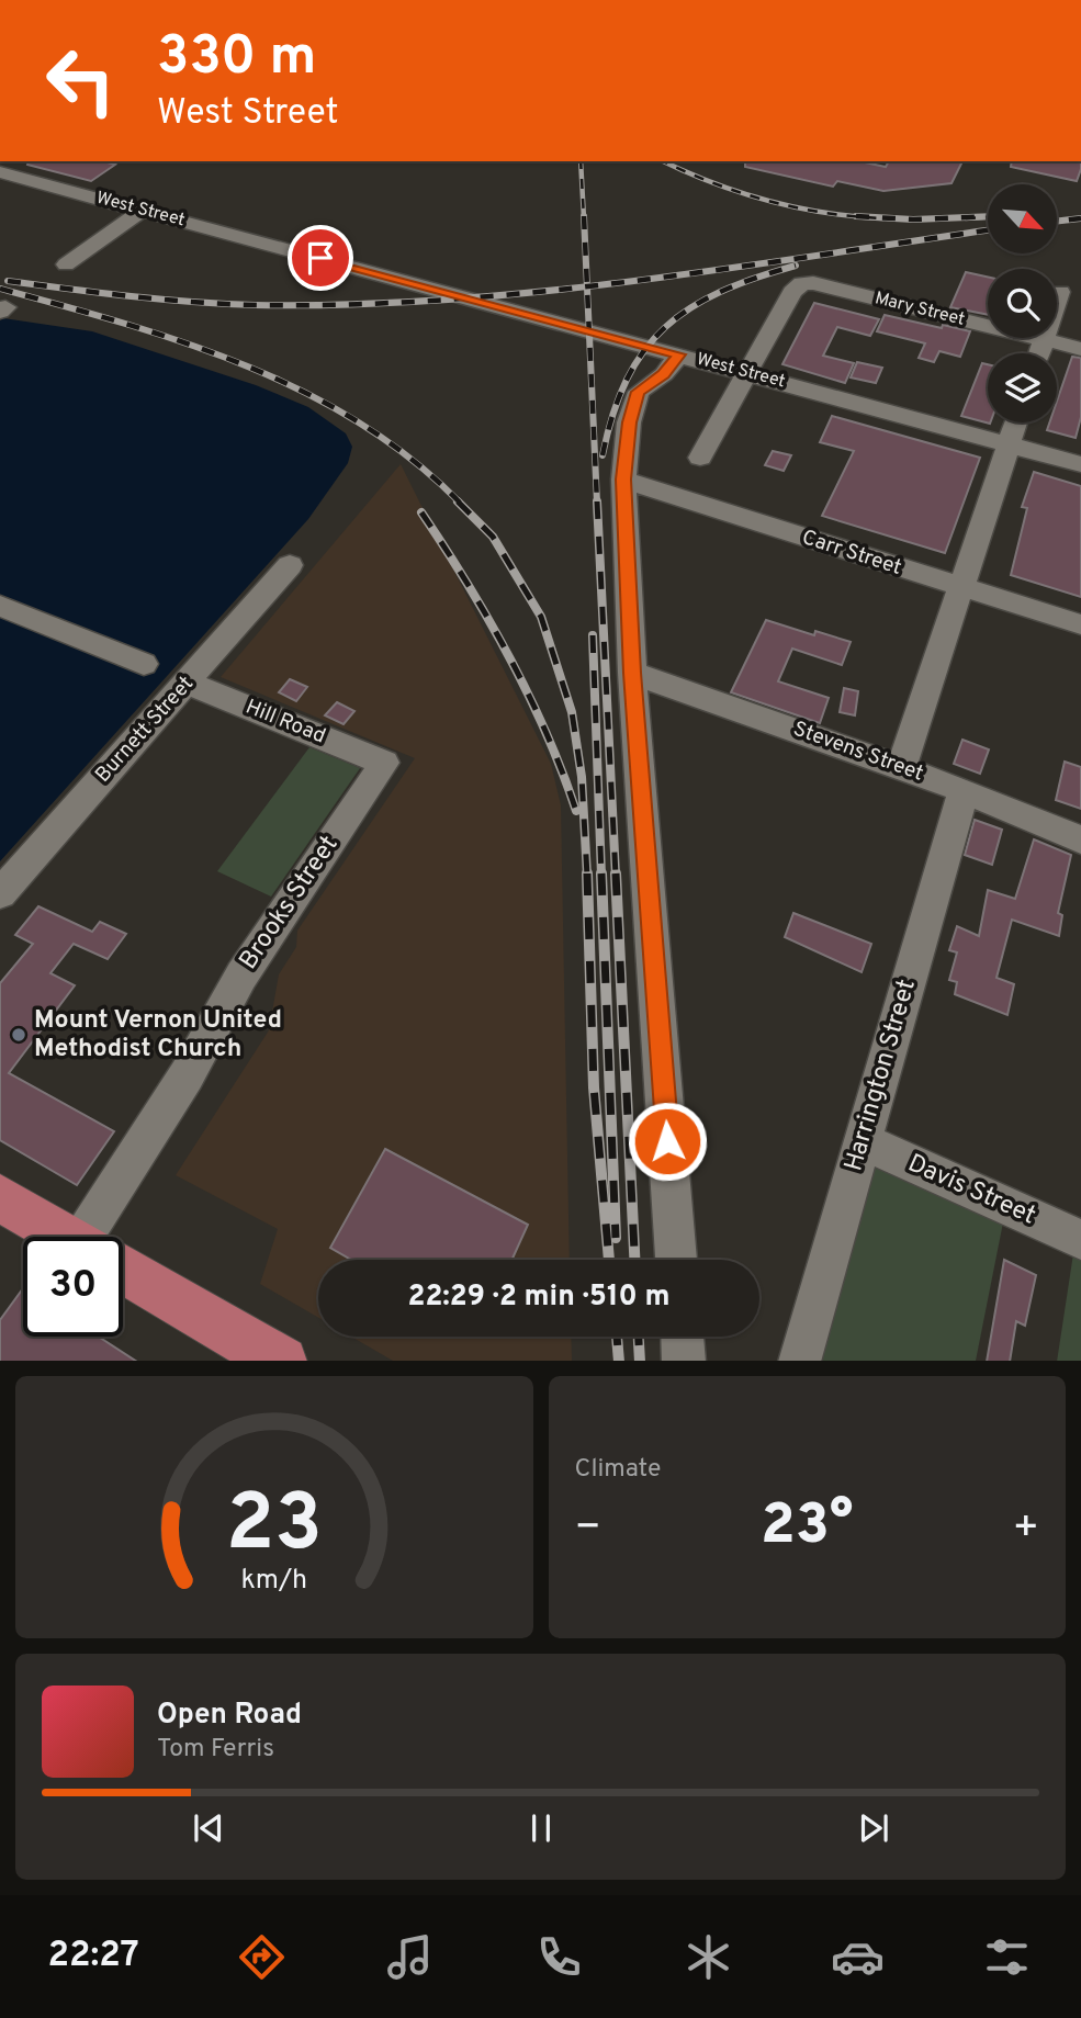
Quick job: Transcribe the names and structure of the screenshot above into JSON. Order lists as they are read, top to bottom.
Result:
{
  "streets": {
    "street": [
      "West Street",
      "Mary Street",
      "Carr Street",
      "Hill Road",
      "Burnett Street",
      "Stevens Street",
      "Brooks Street",
      "Harrington Street",
      "Davis Street"
    ]
  },
  "crossings": [
    ["Hill Road", "Burnett Street"],
    ["Hill Road", "Brooks Street"],
    ["Stevens Street", "Harrington Street"],
    ["Harrington Street", "Davis Street"]
  ],
  "places": ["Mount Vernon United Methodist Church"],
  "north": "bottom right",
  "page": {
    "turn": ["330 m", "West Street"],
    "limit": "30",
    "trip": "22:29 · 2 min · 510 m",
    "tile": "Climate",
    "heat": ["−", "23°", "+"],
    "song": ["Open Road", "Tom Ferris"],
    "tabs": "22:27",
    "gauge": ["23", "km/h"]
  }
}
